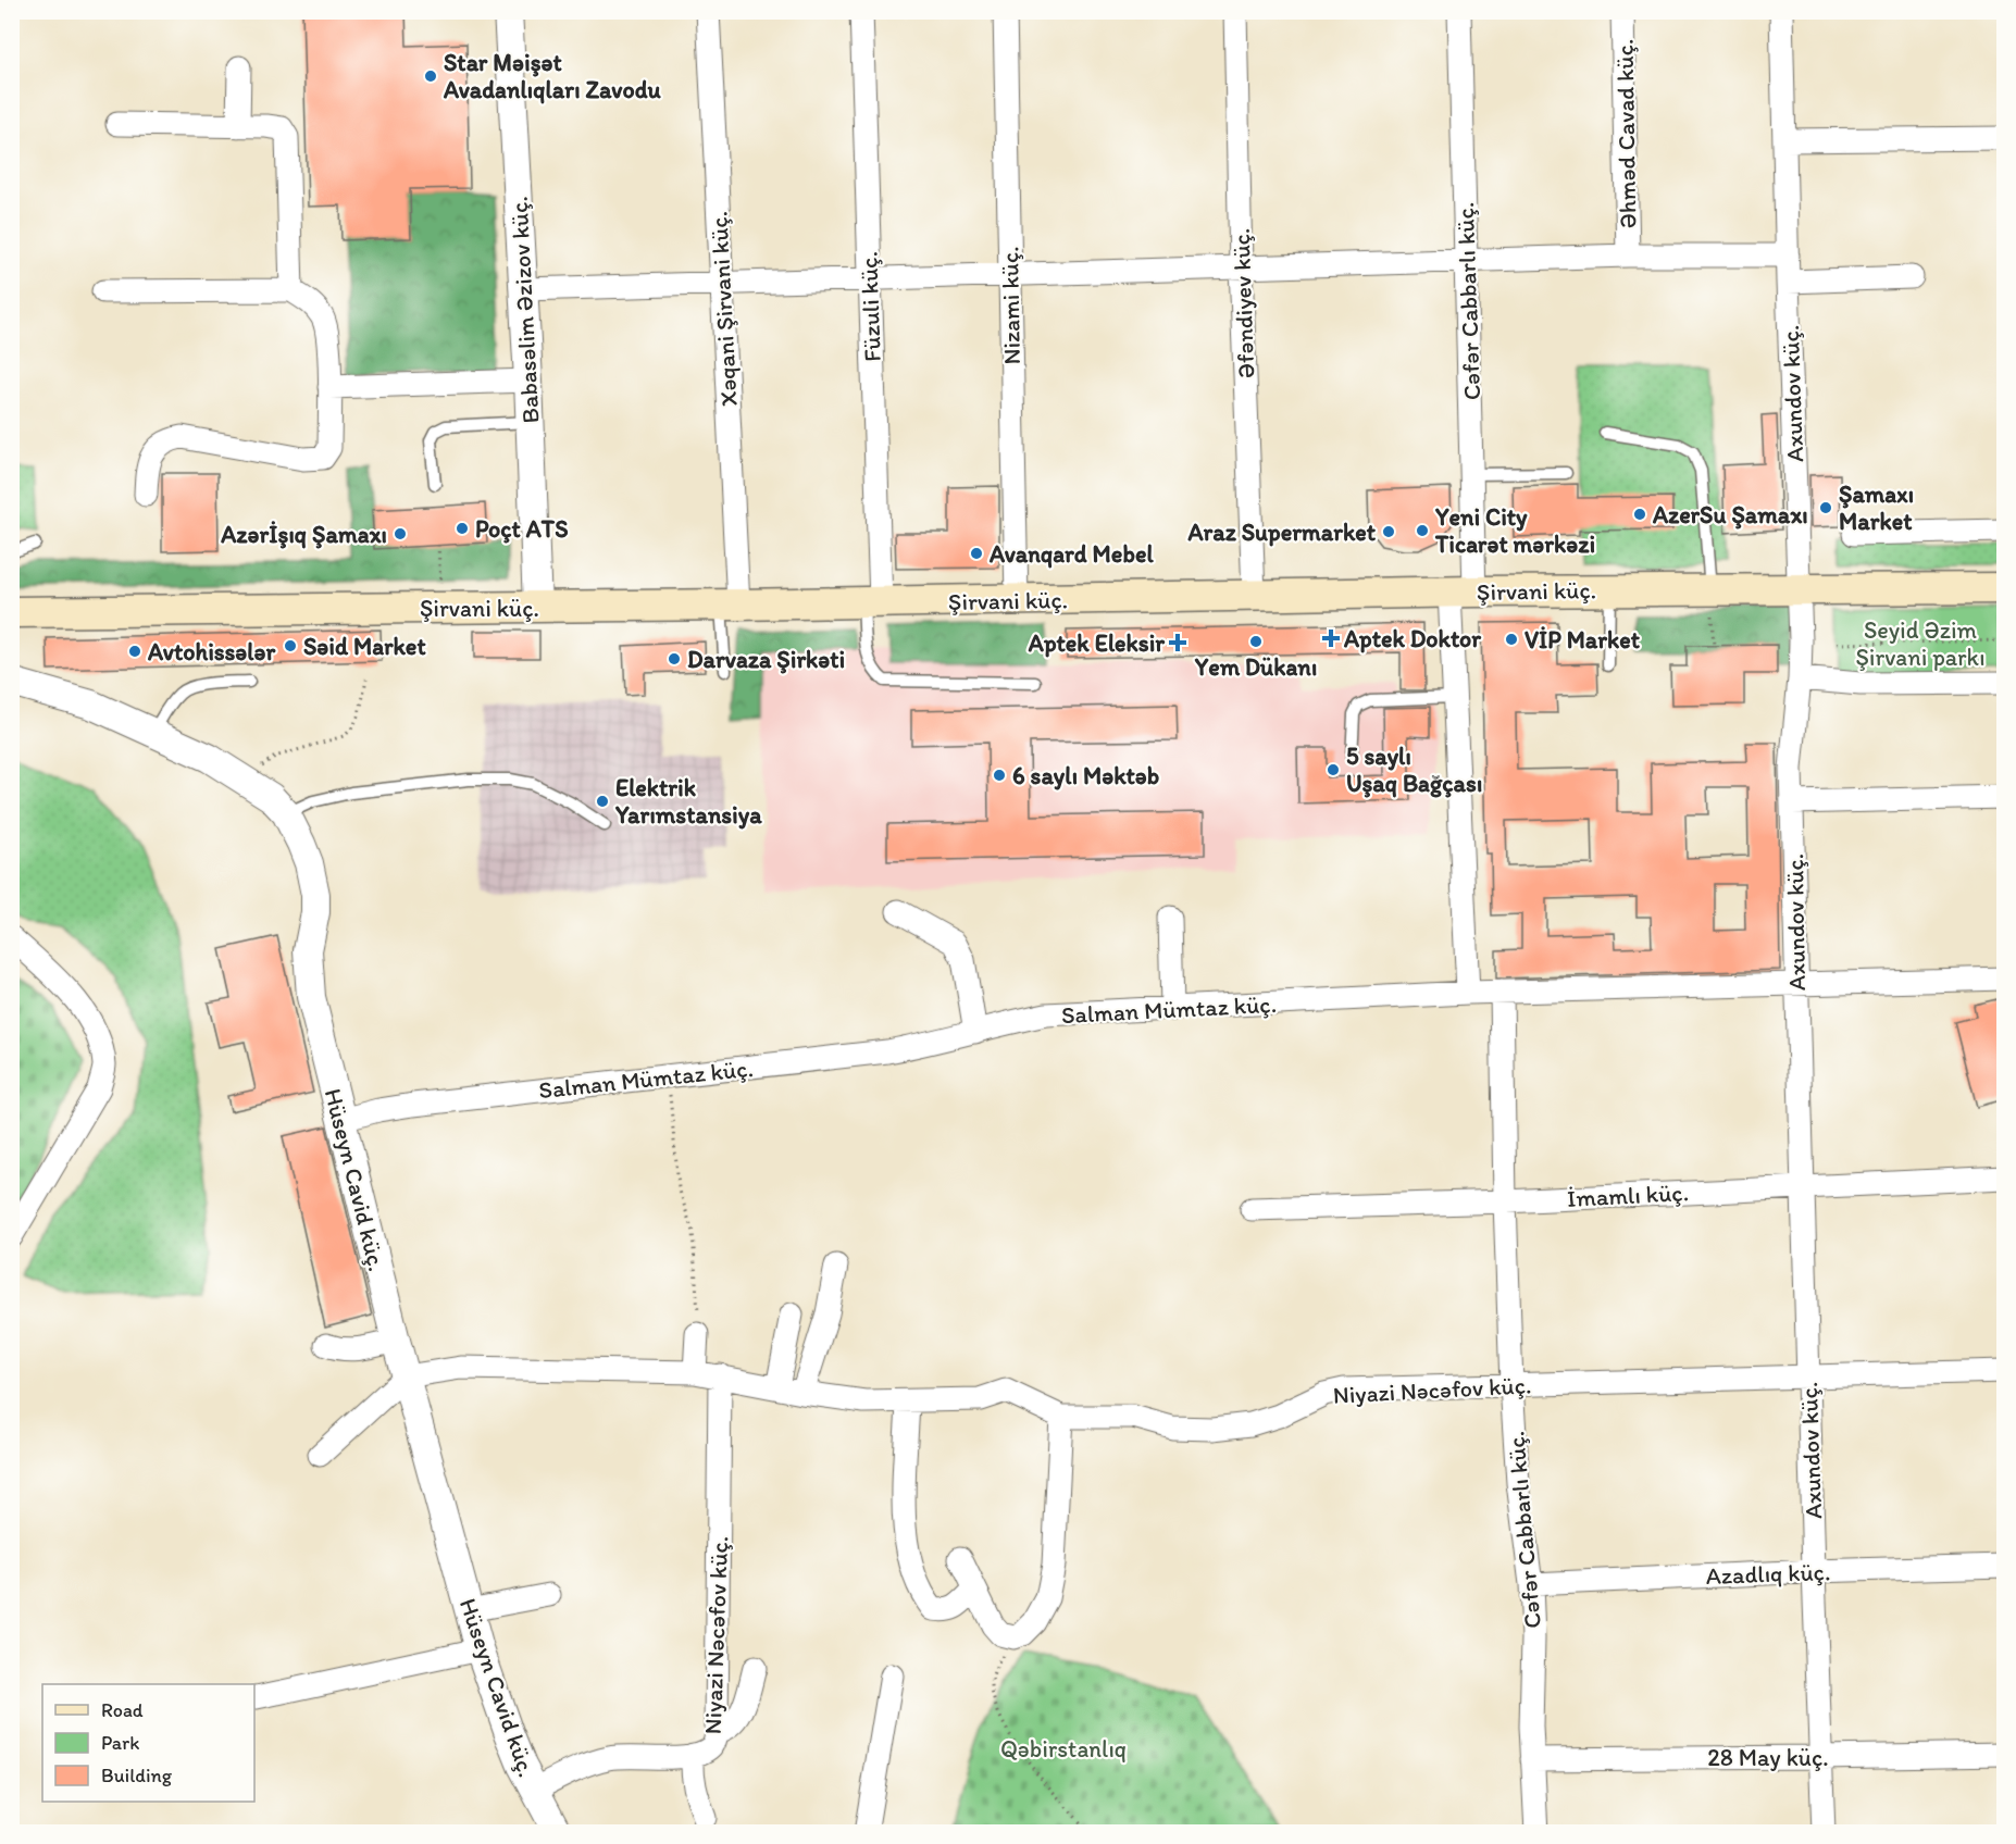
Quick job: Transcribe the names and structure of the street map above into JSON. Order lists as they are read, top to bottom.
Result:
{
  "streets": {
    "main road": ["Şirvani küç."],
    "street": [
      "Əhməd Cavad küç.",
      "Cəfər Cabbarlı küç.",
      "Əfəndiyev küç.",
      "Nizami küç.",
      "Füzuli küç.",
      "Xəqani Şirvani küç.",
      "Babasəlim Əzizov küç.",
      "Axundov küç.",
      "Salman Mümtaz küç.",
      "Hüseyn Cavid küç.",
      "İmamlı küç.",
      "Niyazi Nəcəfov küç.",
      "Azadlıq küç.",
      "28 May küç."
    ]
  },
  "crossings": [
    ["Cəfər Cabbarlı küç.", "Şirvani küç."],
    ["Cəfər Cabbarlı küç.", "Salman Mümtaz küç."],
    ["Cəfər Cabbarlı küç.", "İmamlı küç."],
    ["Cəfər Cabbarlı küç.", "Niyazi Nəcəfov küç."],
    ["Cəfər Cabbarlı küç.", "Azadlıq küç."],
    ["Cəfər Cabbarlı küç.", "28 May küç."],
    ["Əfəndiyev küç.", "Şirvani küç."],
    ["Nizami küç.", "Şirvani küç."],
    ["Füzuli küç.", "Şirvani küç."],
    ["Xəqani Şirvani küç.", "Şirvani küç."],
    ["Babasəlim Əzizov küç.", "Şirvani küç."],
    ["Axundov küç.", "Şirvani küç."],
    ["Axundov küç.", "Salman Mümtaz küç."],
    ["Axundov küç.", "İmamlı küç."],
    ["Axundov küç.", "Niyazi Nəcəfov küç."],
    ["Axundov küç.", "Azadlıq küç."],
    ["Axundov küç.", "28 May küç."],
    ["Salman Mümtaz küç.", "Hüseyn Cavid küç."],
    ["Hüseyn Cavid küç.", "Niyazi Nəcəfov küç."]
  ],
  "parks": ["Seyid Əzim Şirvani parkı", "Qəbirstanlıq"],
  "places": {
    "other": [
      "Star Məişət Avadanlıqları Zavodu",
      "Şamaxı Market",
      "AzerSu Şamaxı",
      "Poçt ATS",
      "Yeni City Ticarət mərkəzi",
      "Araz Supermarket",
      "Azərİşıq Şamaxı",
      "Avanqard Mebel",
      "VİP Market",
      "Yem Dükanı",
      "Səid Market",
      "Avtohissələr",
      "Darvaza Şirkəti",
      "5 saylı Uşaq Bağçası",
      "6 saylı Məktəb",
      "Elektrik Yarımstansiya"
    ],
    "health": ["Aptek Doktor", "Aptek Eleksir"]
  },
  "legend": ["Road", "Park", "Building"]
}
